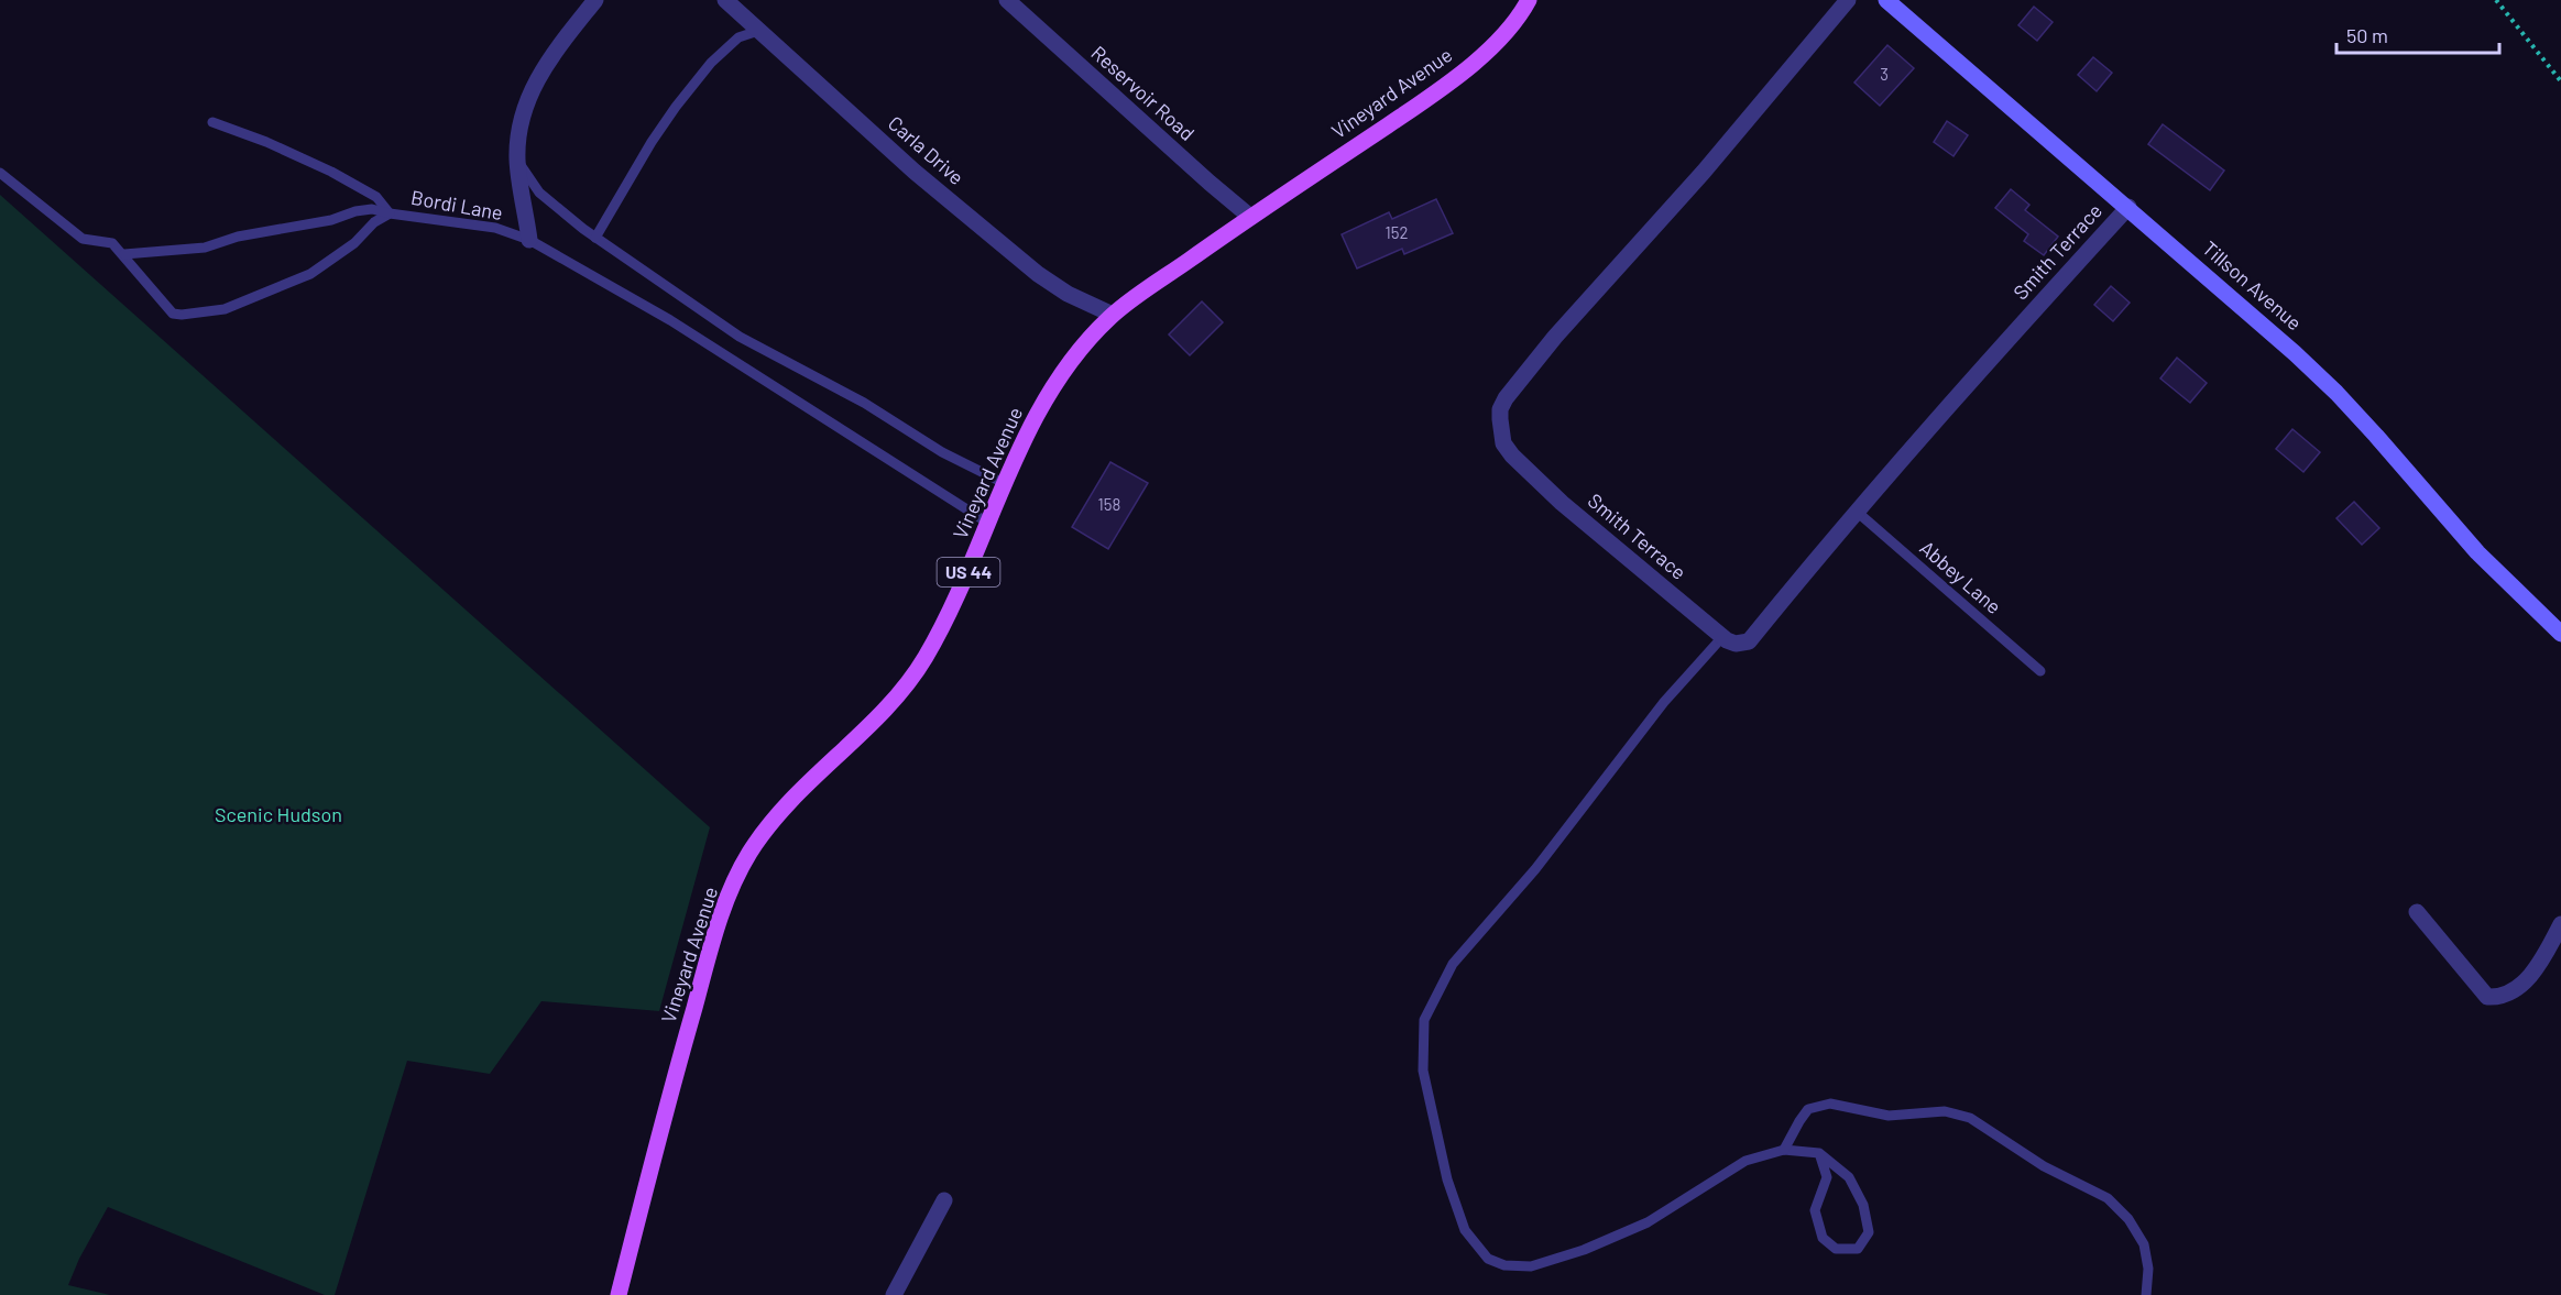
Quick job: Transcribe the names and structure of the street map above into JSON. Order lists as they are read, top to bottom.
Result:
{
  "streets": {
    "main road": ["Vineyard Avenue", "US 44"],
    "street": [
      "Reservoir Road",
      "Carla Drive",
      "Smith Terrace",
      "Tillson Avenue"
    ],
    "lane": ["Bordi Lane", "Abbey Lane"]
  },
  "crossings": [
    ["Reservoir Road", "Vineyard Avenue"],
    ["Vineyard Avenue", "Carla Drive"],
    ["Vineyard Avenue", "Bordi Lane"],
    ["Smith Terrace", "Tillson Avenue"],
    ["Smith Terrace", "Abbey Lane"]
  ],
  "parks": ["Scenic Hudson"],
  "house_numbers": ["3", "152", "158"],
  "scale_bar": "50 m"
}
